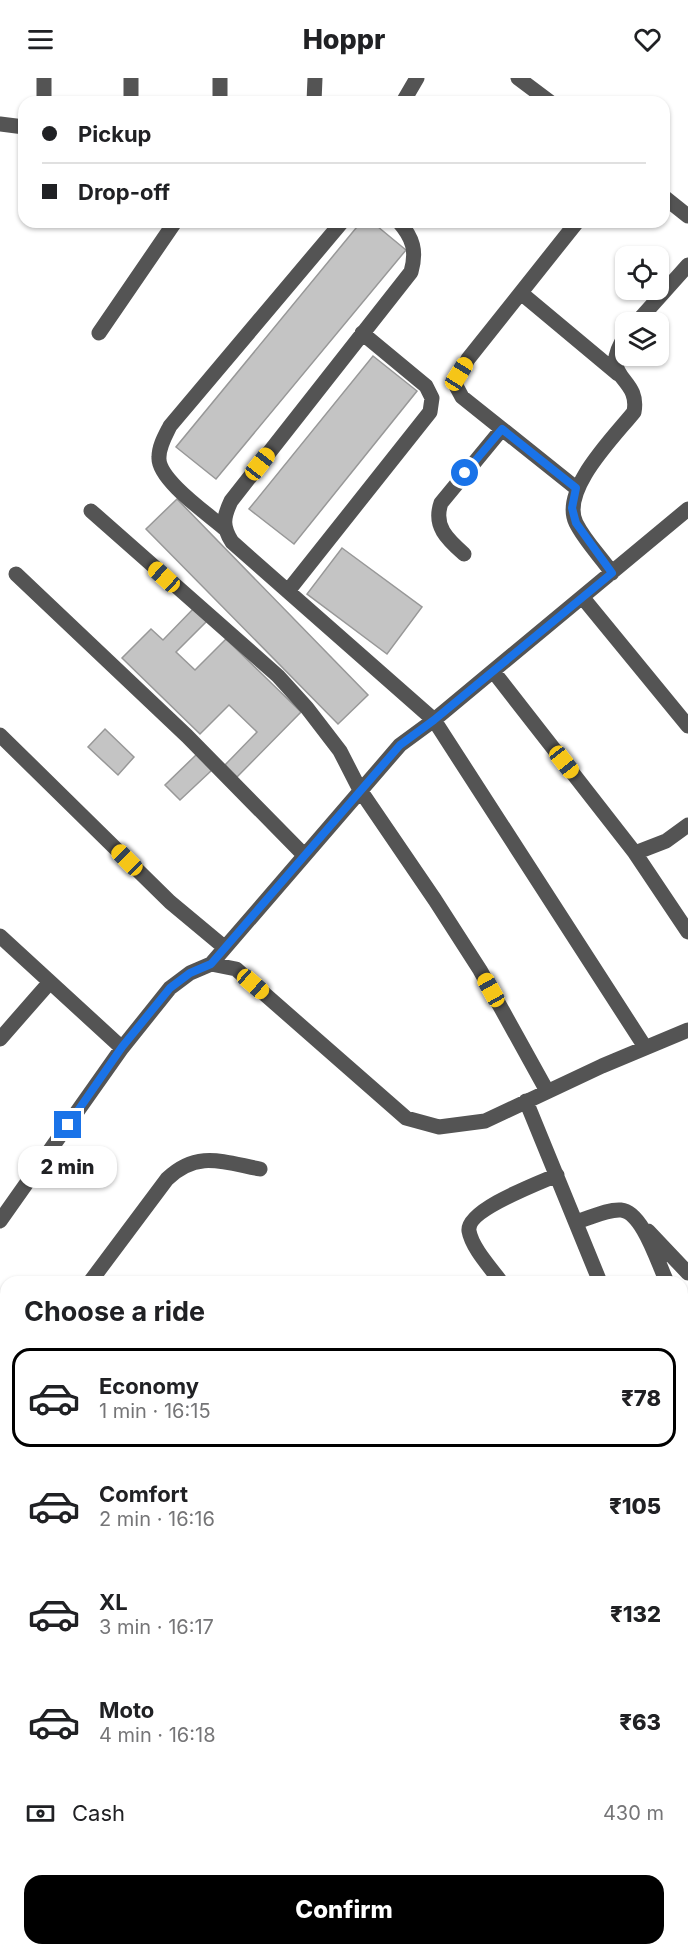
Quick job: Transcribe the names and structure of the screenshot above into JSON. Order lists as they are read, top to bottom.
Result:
{
  "page": {
    "header": "Hoppr",
    "banner": ["Pickup", "Drop-off"],
    "bubble": "2 min",
    "heading": "Choose a ride",
    "list": [
      {
        "name": "Economy",
        "note": "1 min · 16:15",
        "value": "₹78"
      },
      {
        "name": "Comfort",
        "note": "2 min · 16:16",
        "value": "₹105"
      },
      {
        "name": "XL",
        "note": "3 min · 16:17",
        "value": "₹132"
      },
      {
        "name": "Moto",
        "note": "4 min · 16:18",
        "value": "₹63"
      }
    ],
    "pay": ["Cash", "430 m"],
    "buttons": "Confirm"
  }
}
